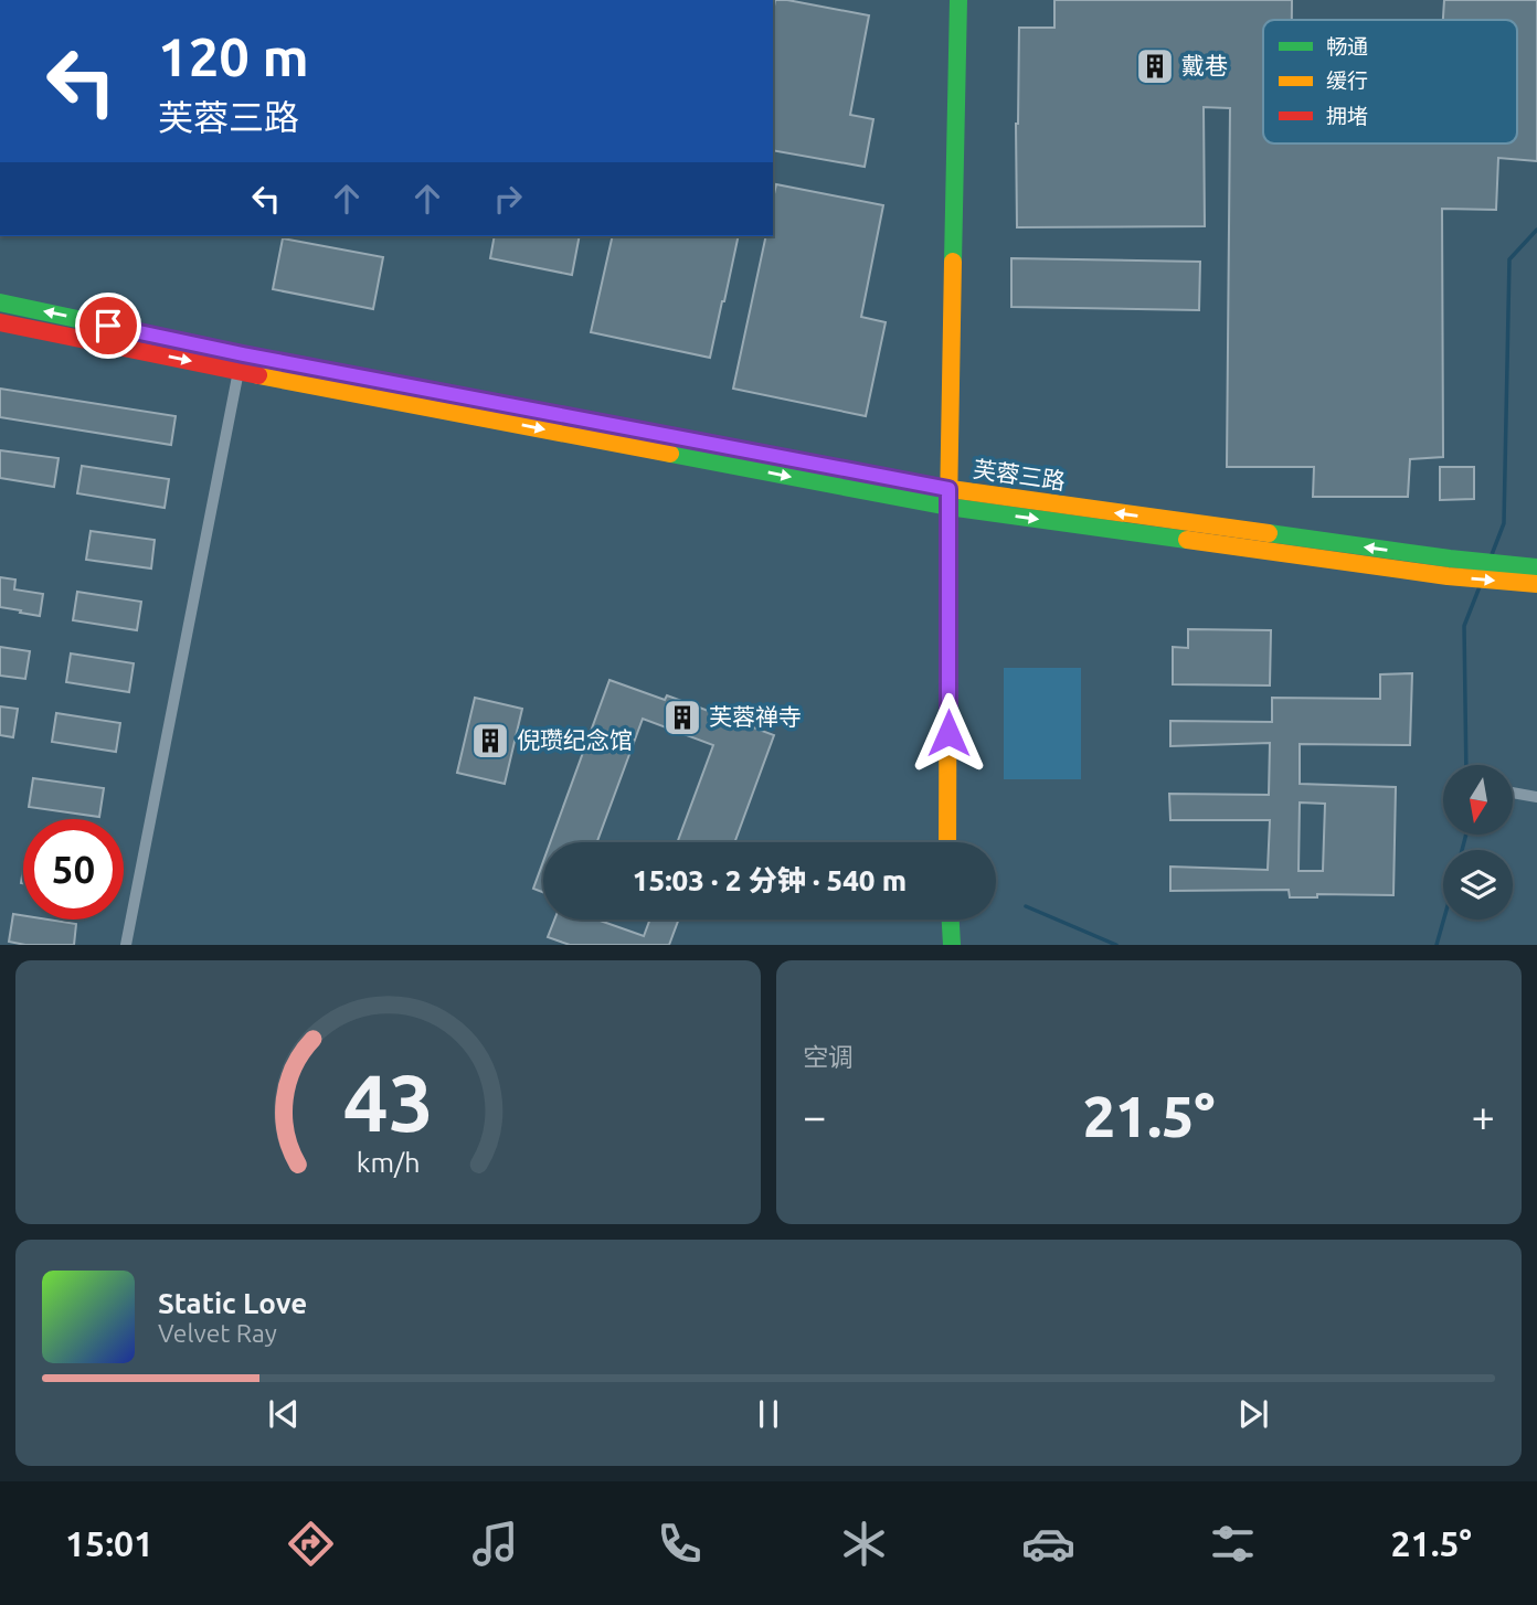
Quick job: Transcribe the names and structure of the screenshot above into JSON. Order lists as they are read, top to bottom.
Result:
{
  "streets": {
    "main road": ["芙蓉三路"]
  },
  "places": {
    "building": ["戴巷", "芙蓉禅寺", "倪瓒纪念馆"]
  },
  "legend": ["畅通", "缓行", "拥堵"],
  "north": "bottom",
  "page": {
    "turn": ["120 m", "芙蓉三路"],
    "limit": "50",
    "trip": "15:03 · 2 分钟 · 540 m",
    "tile": "空调",
    "heat": ["−", "21.5°", "+"],
    "song": ["Static Love", "Velvet Ray"],
    "tabs": ["15:01", "21.5°"],
    "gauge": ["43", "km/h"]
  }
}
